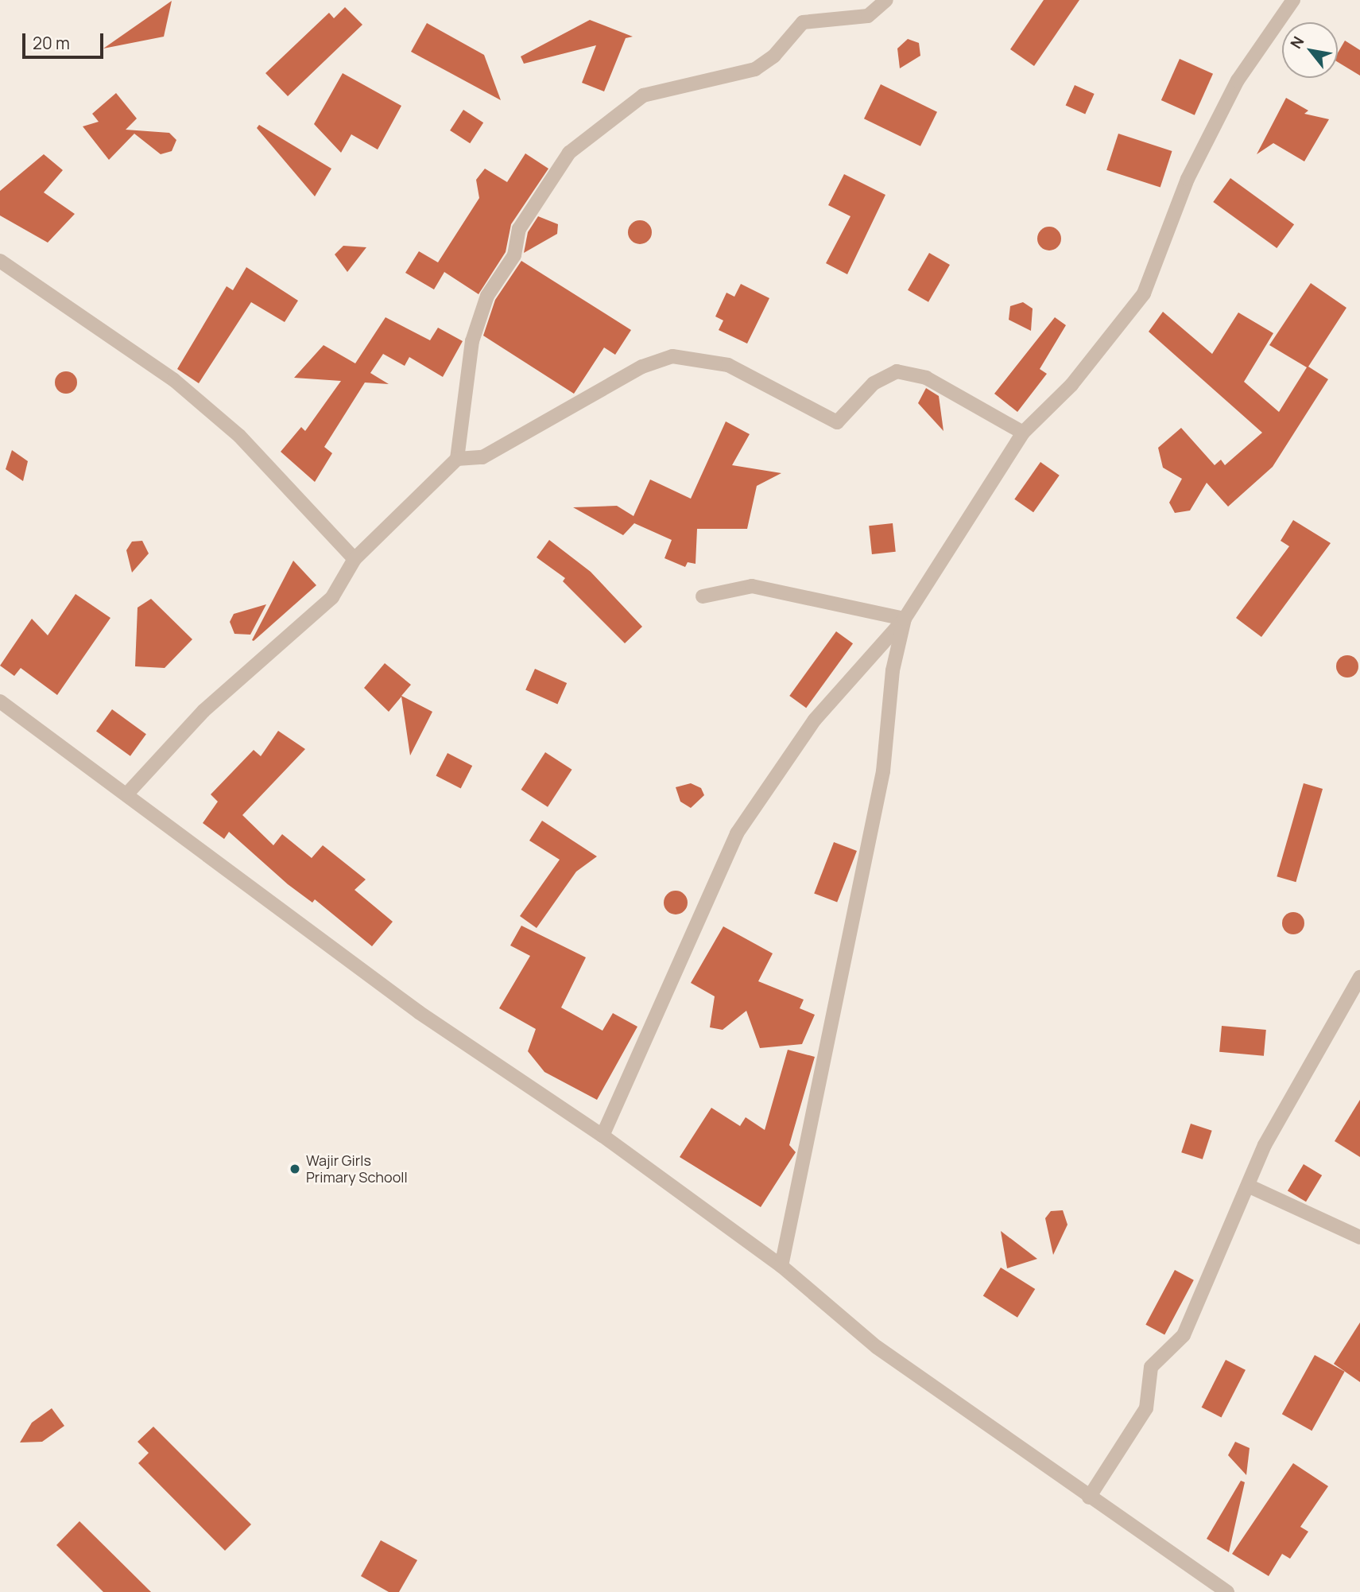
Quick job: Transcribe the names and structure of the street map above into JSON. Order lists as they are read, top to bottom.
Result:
{
  "places": ["Wajir Girls Primary Schooll"],
  "scale_bar": "20 m",
  "north": "top left"
}
